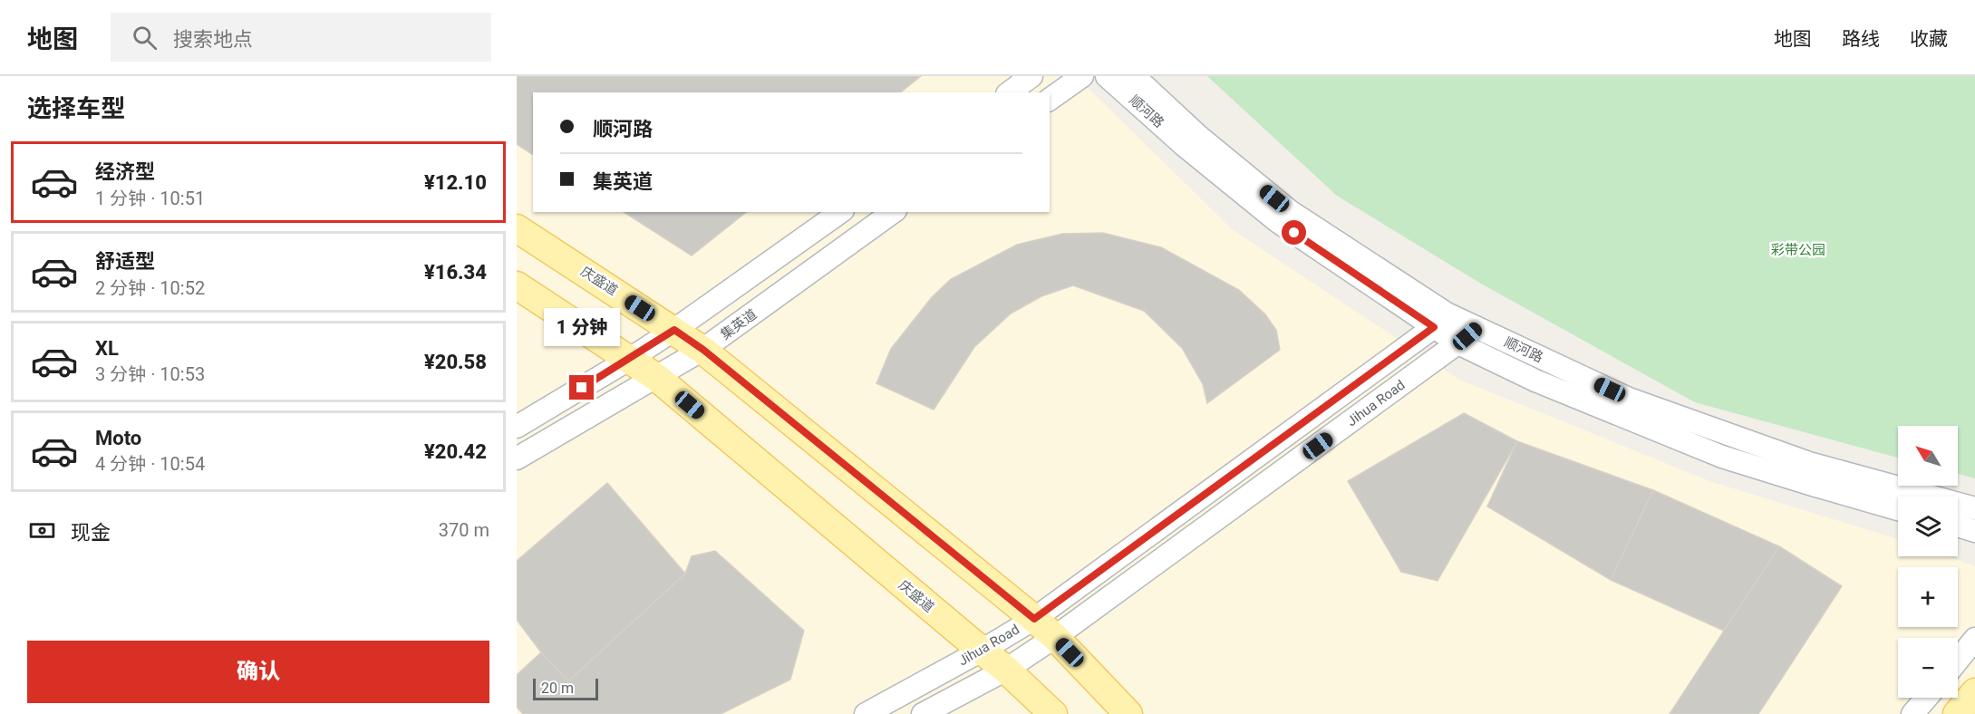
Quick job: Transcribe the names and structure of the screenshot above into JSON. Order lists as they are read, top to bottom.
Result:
{
  "streets": {
    "main road": ["庆盛道"],
    "street": ["顺河路", "集英道", "Jihua Road"]
  },
  "crossings": [
    ["顺河路", "Jihua Road"],
    ["庆盛道", "集英道"],
    ["庆盛道", "Jihua Road"]
  ],
  "parks": ["彩带公园"],
  "scale_bar": "20 m",
  "north": "top left",
  "page": {
    "header": "地图",
    "search": "搜索地点",
    "nav": ["地图", "路线", "收藏"],
    "heading": "选择车型",
    "banner": ["顺河路", "集英道"],
    "list": [
      {
        "name": "经济型",
        "note": "1 分钟 · 10:51",
        "value": "¥12.10"
      },
      {
        "name": "舒适型",
        "note": "2 分钟 · 10:52",
        "value": "¥16.34"
      },
      {
        "name": "XL",
        "note": "3 分钟 · 10:53",
        "value": "¥20.58"
      },
      {
        "name": "Moto",
        "note": "4 分钟 · 10:54",
        "value": "¥20.42"
      }
    ],
    "bubble": "1 分钟",
    "map_buttons": ["+", "−"],
    "pay": ["现金", "370 m"],
    "buttons": "确认",
    "scale": "20 m"
  }
}
